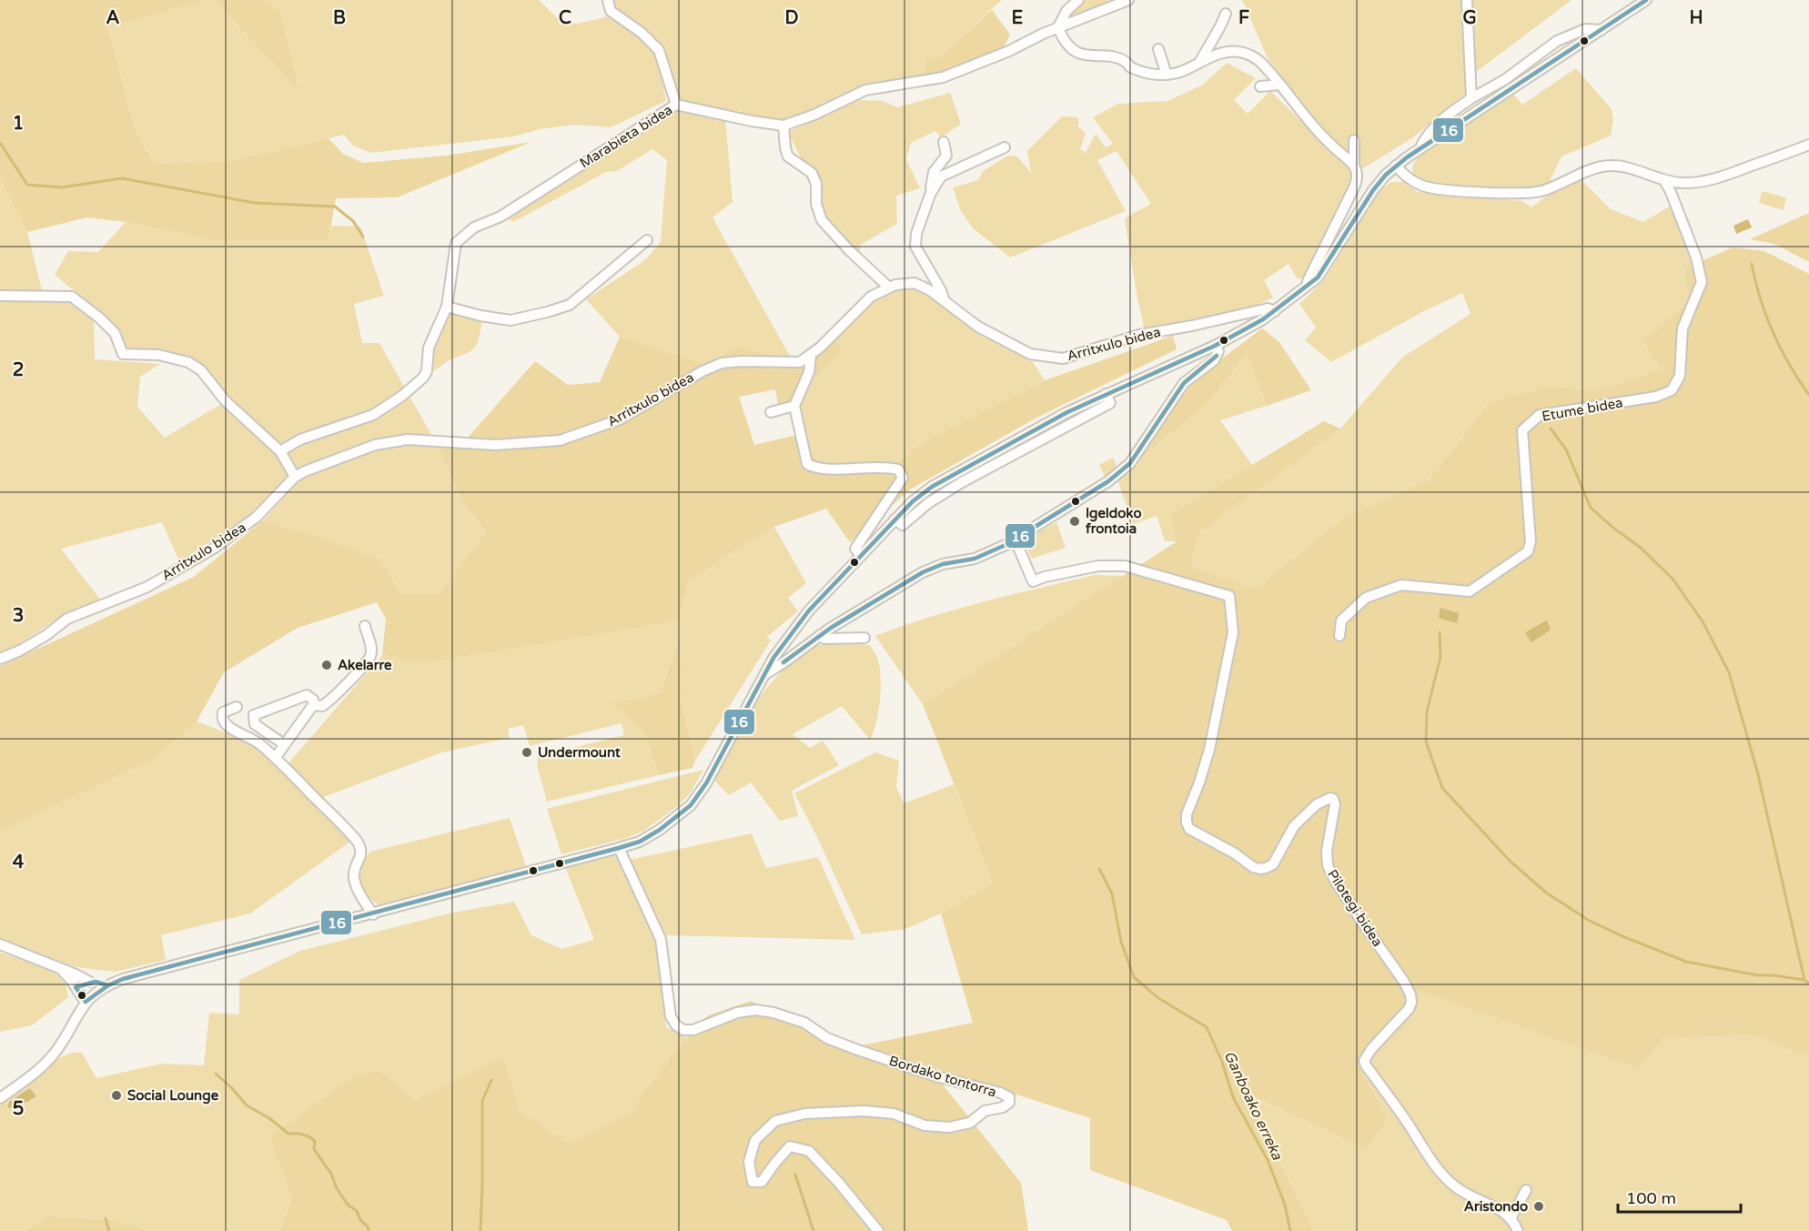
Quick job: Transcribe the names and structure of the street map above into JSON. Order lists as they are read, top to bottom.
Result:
{
  "streets": {
    "street": [
      "Marabieta bidea",
      "Arritxulo bidea",
      "Etume bidea",
      "Pilotegi bidea",
      "Bordako tontorra"
    ]
  },
  "water": ["Ganboako erreka"],
  "places": [
    "Igeldoko frontoia",
    "Akelarre",
    "Undermount",
    "Social Lounge",
    "Aristondo"
  ],
  "lines": ["transit line 16"],
  "scale_bar": "100 m",
  "grid": {
    "columns": [
      "A",
      "B",
      "C",
      "D",
      "E",
      "F",
      "G",
      "H"
    ],
    "rows": [
      "1",
      "2",
      "3",
      "4",
      "5"
    ]
  }
}
